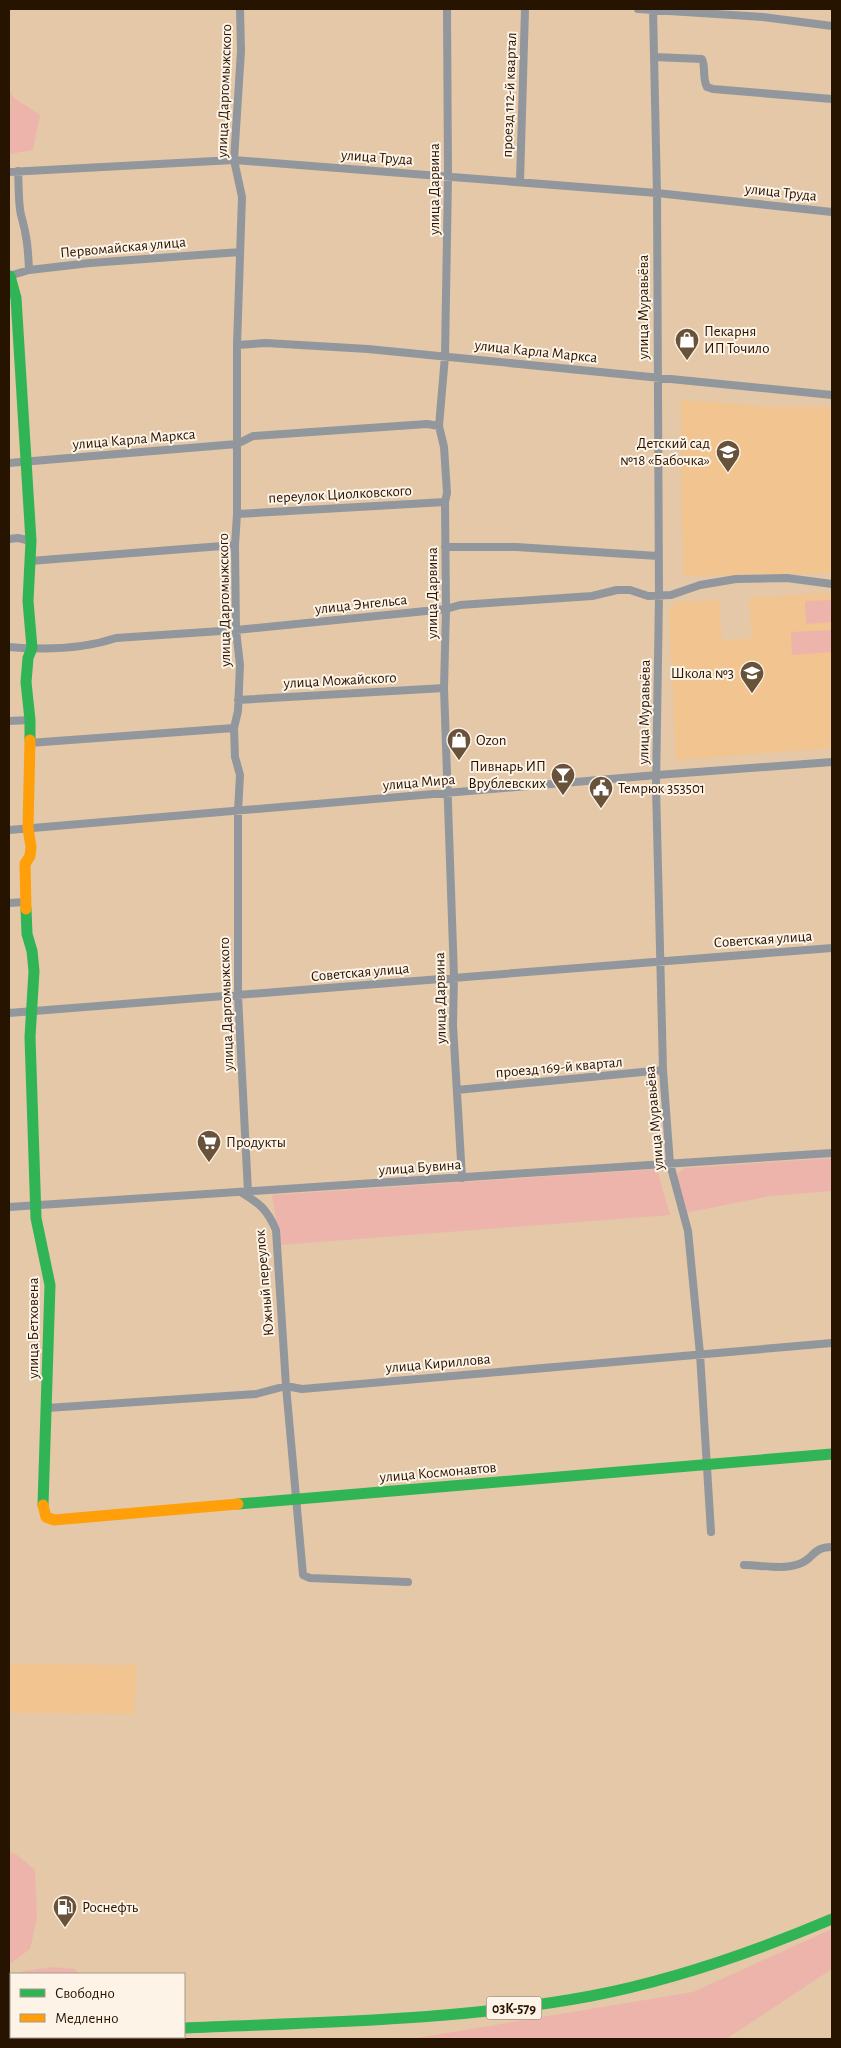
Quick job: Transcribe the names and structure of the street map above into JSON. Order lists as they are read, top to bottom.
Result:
{
  "streets": {
    "street": [
      "улица Даргомыжского",
      "проезд 112-й квартал",
      "улица Труда",
      "улица Дарвина",
      "Первомайская улица",
      "улица Муравьёва",
      "улица Карла Маркса",
      "переулок Циолковского",
      "улица Энгельса",
      "улица Можайского",
      "улица Мира",
      "Советская улица",
      "проезд 169-й квартал",
      "улица Бувина",
      "Южный переулок",
      "улица Бетховена",
      "улица Кириллова",
      "улица Космонавтов",
      "03К-579"
    ]
  },
  "crossings": [
    ["улица Даргомыжского", "улица Труда"],
    ["улица Даргомыжского", "Первомайская улица"],
    ["улица Даргомыжского", "улица Карла Маркса"],
    ["улица Даргомыжского", "переулок Циолковского"],
    ["улица Даргомыжского", "улица Энгельса"],
    ["улица Даргомыжского", "улица Можайского"],
    ["улица Даргомыжского", "улица Мира"],
    ["улица Даргомыжского", "Советская улица"],
    ["улица Даргомыжского", "улица Бувина"],
    ["улица Даргомыжского", "Южный переулок"],
    ["проезд 112-й квартал", "улица Труда"],
    ["улица Труда", "улица Дарвина"],
    ["улица Труда", "улица Муравьёва"],
    ["улица Дарвина", "улица Карла Маркса"],
    ["улица Дарвина", "переулок Циолковского"],
    ["улица Дарвина", "улица Энгельса"],
    ["улица Дарвина", "улица Можайского"],
    ["улица Дарвина", "улица Мира"],
    ["улица Дарвина", "Советская улица"],
    ["улица Дарвина", "проезд 169-й квартал"],
    ["улица Дарвина", "улица Бувина"],
    ["Первомайская улица", "улица Бетховена"],
    ["улица Муравьёва", "улица Карла Маркса"],
    ["улица Муравьёва", "улица Энгельса"],
    ["улица Муравьёва", "улица Мира"],
    ["улица Муравьёва", "Советская улица"],
    ["улица Муравьёва", "проезд 169-й квартал"],
    ["улица Муравьёва", "улица Бувина"],
    ["улица Муравьёва", "улица Кириллова"],
    ["улица Муравьёва", "улица Космонавтов"],
    ["улица Карла Маркса", "улица Бетховена"],
    ["улица Энгельса", "улица Бетховена"],
    ["улица Мира", "улица Бетховена"],
    ["Советская улица", "улица Бетховена"],
    ["улица Бувина", "Южный переулок"],
    ["улица Бувина", "улица Бетховена"],
    ["Южный переулок", "улица Кириллова"],
    ["Южный переулок", "улица Космонавтов"],
    ["улица Бетховена", "улица Кириллова"],
    ["улица Бетховена", "улица Космонавтов"]
  ],
  "places": {
    "shop": ["Пекарня ИП Точило", "Ozon"],
    "school or university": ["Детский сад №18 «Бабочка»", "Школа №3"],
    "bar": ["Пивнарь ИП Врублевских"],
    "public building": ["Темрюк 353501"],
    "supermarket": ["Продукты"],
    "fuel station": ["Роснефть"]
  },
  "legend": ["Свободно", "Медленно"]
}
